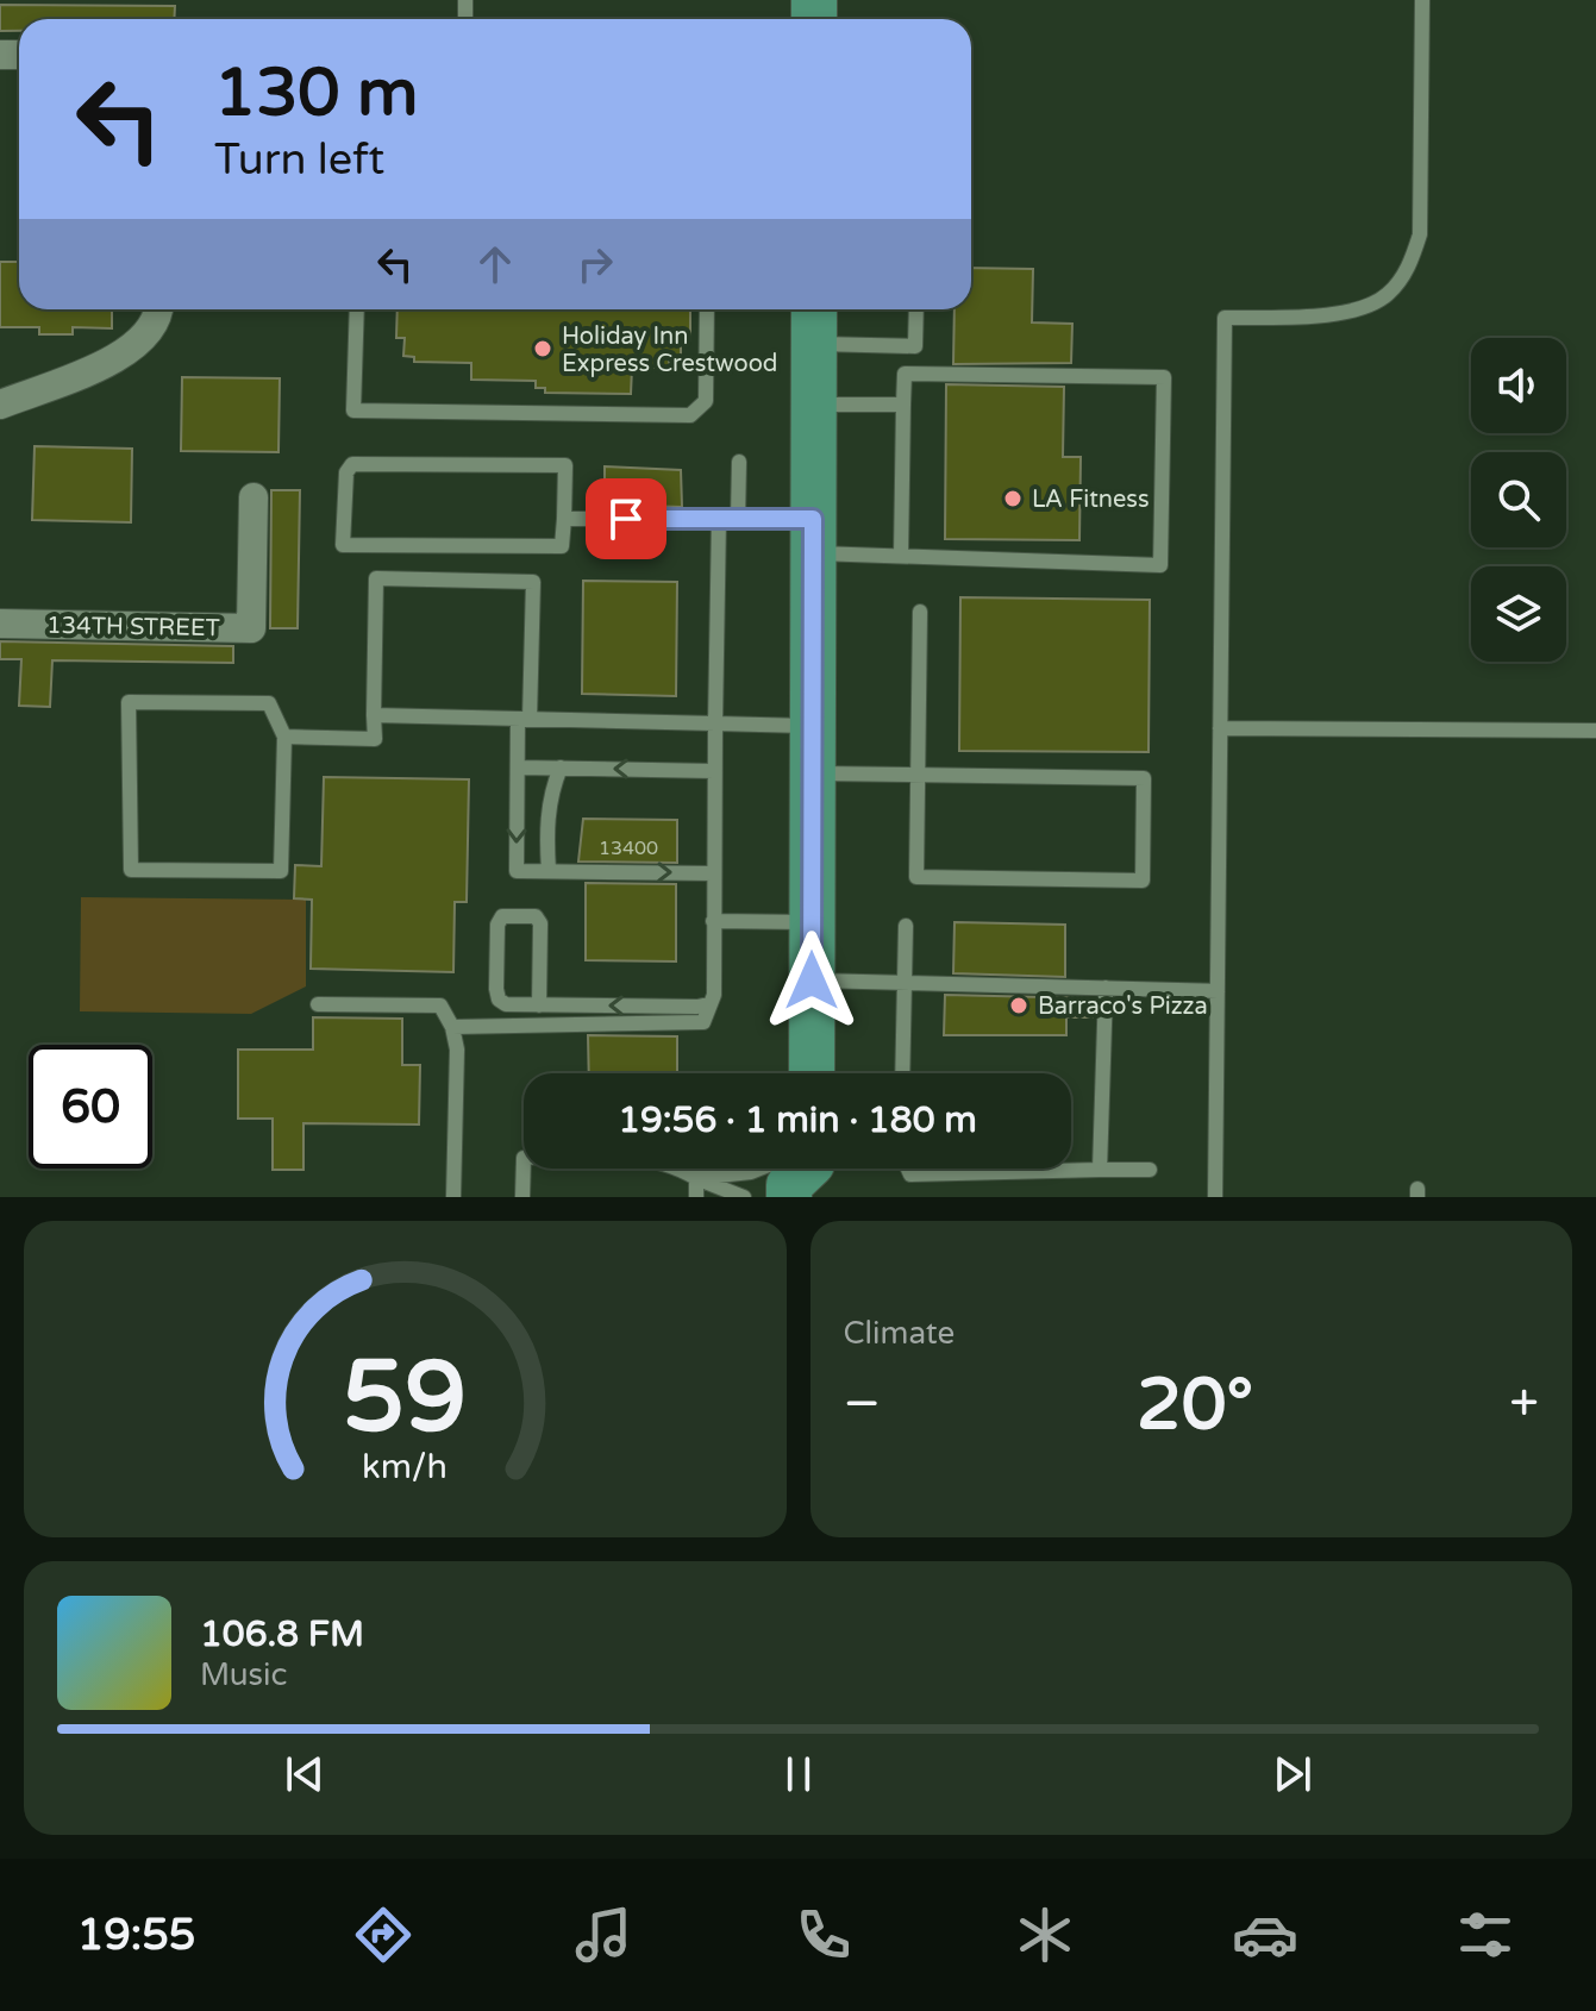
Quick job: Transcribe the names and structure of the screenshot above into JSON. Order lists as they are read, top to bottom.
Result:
{
  "streets": {
    "street": ["134TH STREET"]
  },
  "places": ["Holiday Inn Express Crestwood", "LA Fitness", "Barraco's Pizza"],
  "house_numbers": ["13400"],
  "page": {
    "turn": ["130 m", "Turn left"],
    "limit": "60",
    "trip": "19:56 · 1 min · 180 m",
    "tile": "Climate",
    "heat": ["−", "20°", "+"],
    "song": ["106.8 FM", "Music"],
    "tabs": "19:55",
    "gauge": ["59", "km/h"]
  }
}
